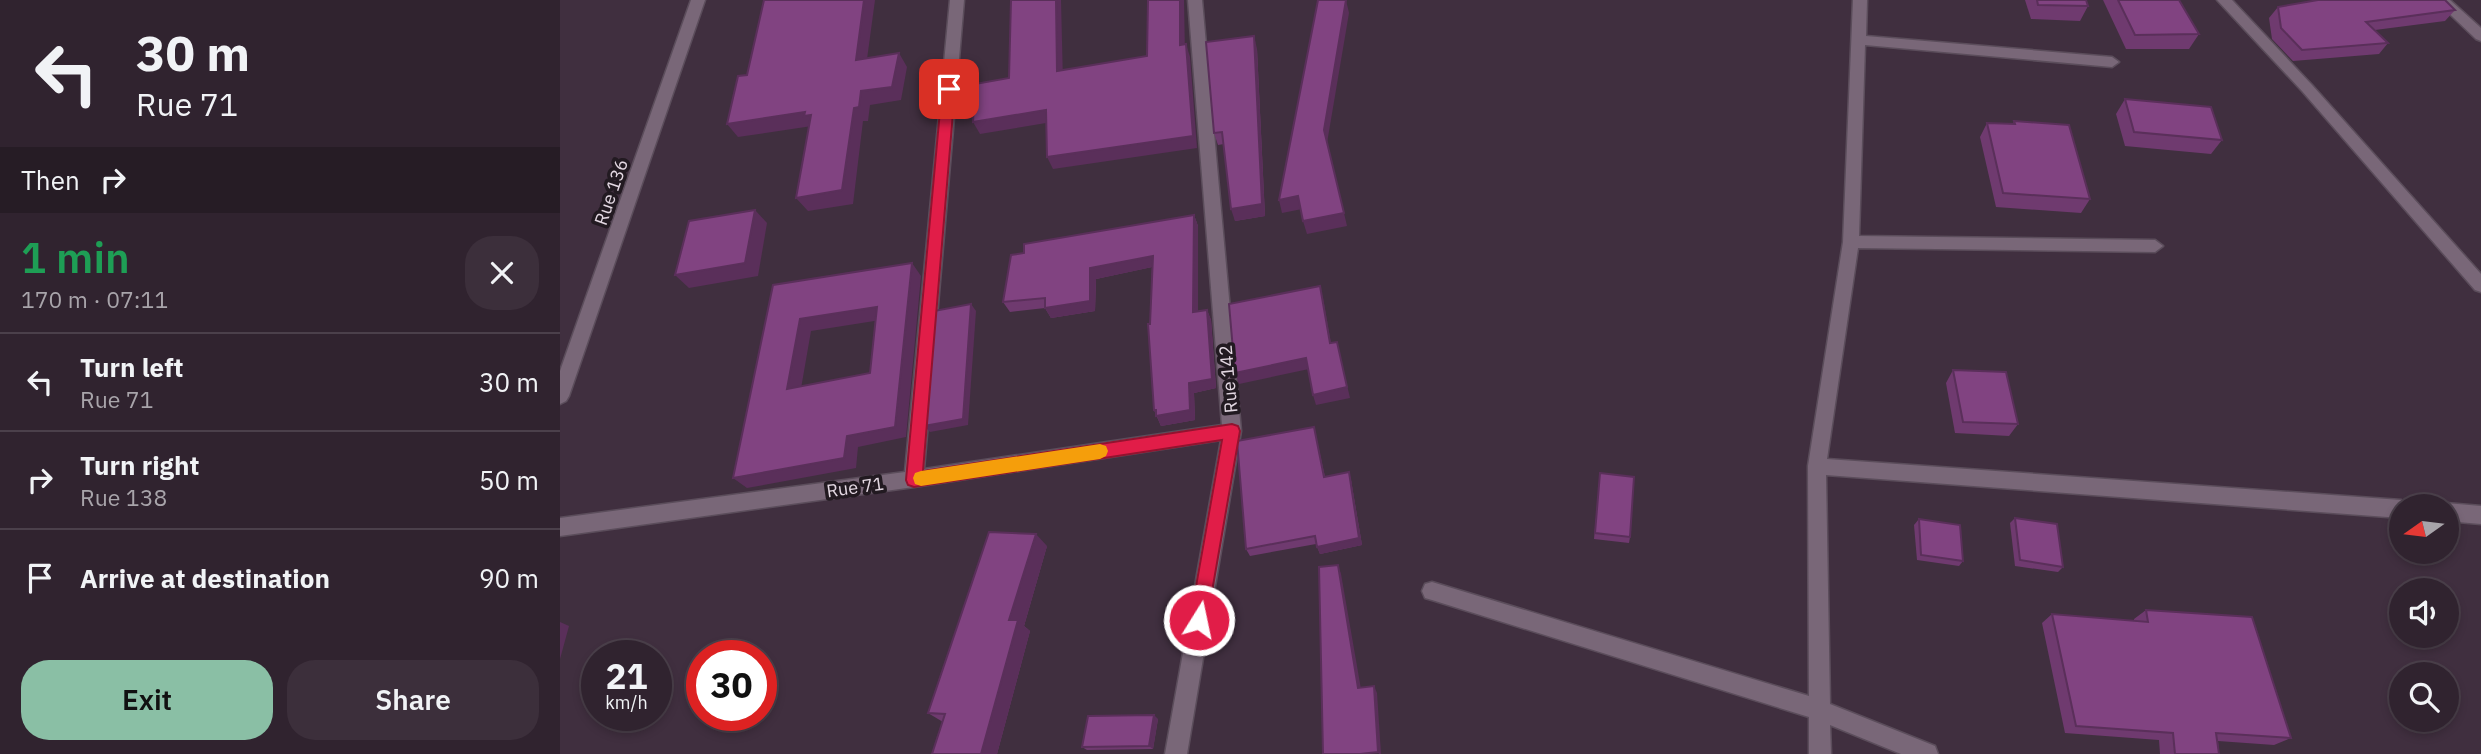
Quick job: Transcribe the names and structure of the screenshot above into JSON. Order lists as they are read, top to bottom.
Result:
{
  "streets": {
    "street": ["Rue 136", "Rue 142", "Rue 71"]
  },
  "crossings": [
    ["Rue 142", "Rue 71"]
  ],
  "north": "left",
  "page": {
    "turn": ["30 m", "Rue 71"],
    "then": "Then",
    "heading": ["1 min", "170 m · 07:11"],
    "list": [
      {
        "name": "Turn left",
        "note": "Rue 71",
        "value": "30 m"
      },
      {
        "name": "Turn right",
        "note": "Rue 138",
        "value": "50 m"
      },
      {
        "name": "Arrive at destination",
        "value": "90 m"
      }
    ],
    "speed": "21 km/h",
    "limit": "30",
    "buttons": ["Exit", "Share"]
  }
}
